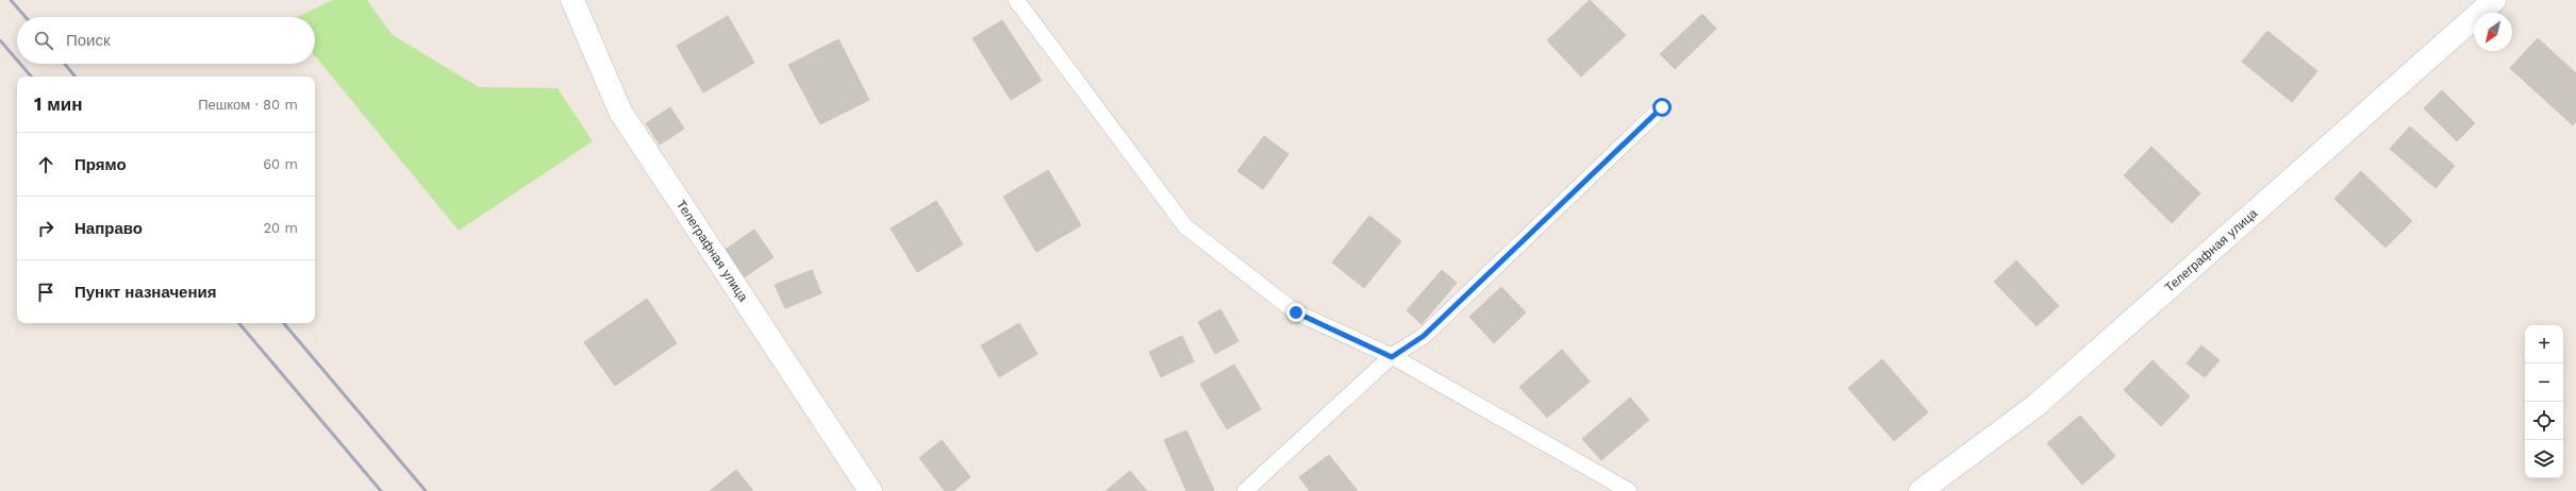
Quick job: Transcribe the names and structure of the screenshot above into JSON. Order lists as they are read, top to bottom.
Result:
{
  "streets": {
    "street": ["Телеграфная улица"]
  },
  "north": "bottom left",
  "page": {
    "search": "Поиск",
    "heading": ["1 мин", "Пешком · 80 m"],
    "list": [
      ["Прямо", "60 m"],
      ["Направо", "20 m"],
      "Пункт назначения"
    ],
    "map_buttons": ["+", "−"]
  }
}
